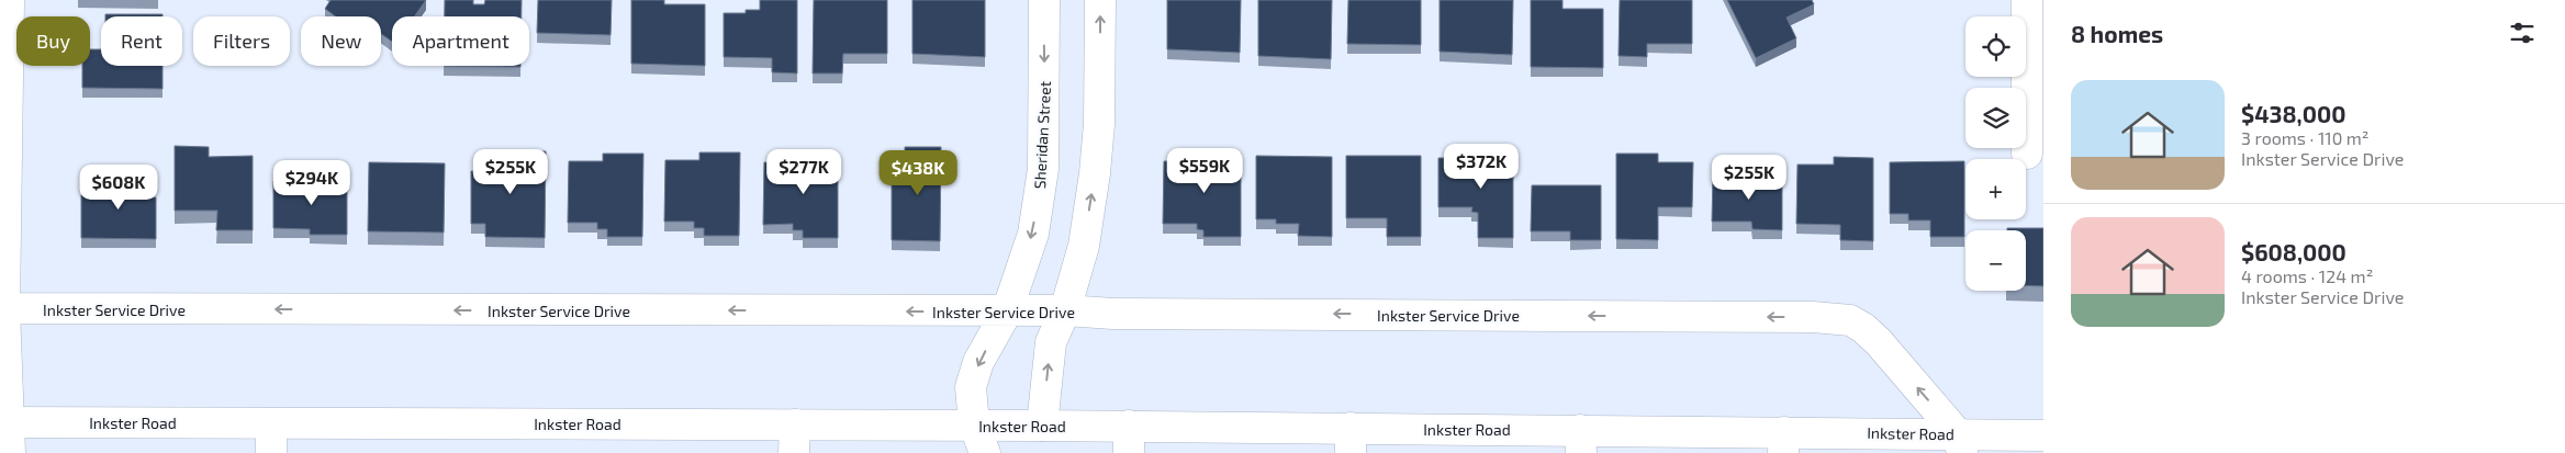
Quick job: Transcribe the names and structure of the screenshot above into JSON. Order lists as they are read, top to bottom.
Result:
{
  "streets": {
    "street": ["Sheridan Street", "Inkster Service Drive", "Inkster Road"]
  },
  "crossings": [
    ["Sheridan Street", "Inkster Service Drive"],
    ["Sheridan Street", "Inkster Road"],
    ["Inkster Service Drive", "Inkster Road"]
  ],
  "one_way": ["Inkster Service Drive"],
  "page": {
    "heading": "8 homes",
    "map_buttons": ["+", "−"],
    "chip": [
      "Buy",
      "Rent",
      "Filters",
      "New",
      "Apartment"
    ],
    "list": [
      {
        "name": "$438,000",
        "note": "3 rooms · 110 m² · Inkster Service Drive"
      },
      {
        "name": "$608,000",
        "note": "4 rooms · 124 m² · Inkster Service Drive"
      }
    ],
    "price": [
      "$372K",
      "$559K",
      "$255K",
      "$277K",
      "$438K",
      "$255K",
      "$294K",
      "$608K"
    ]
  }
}
